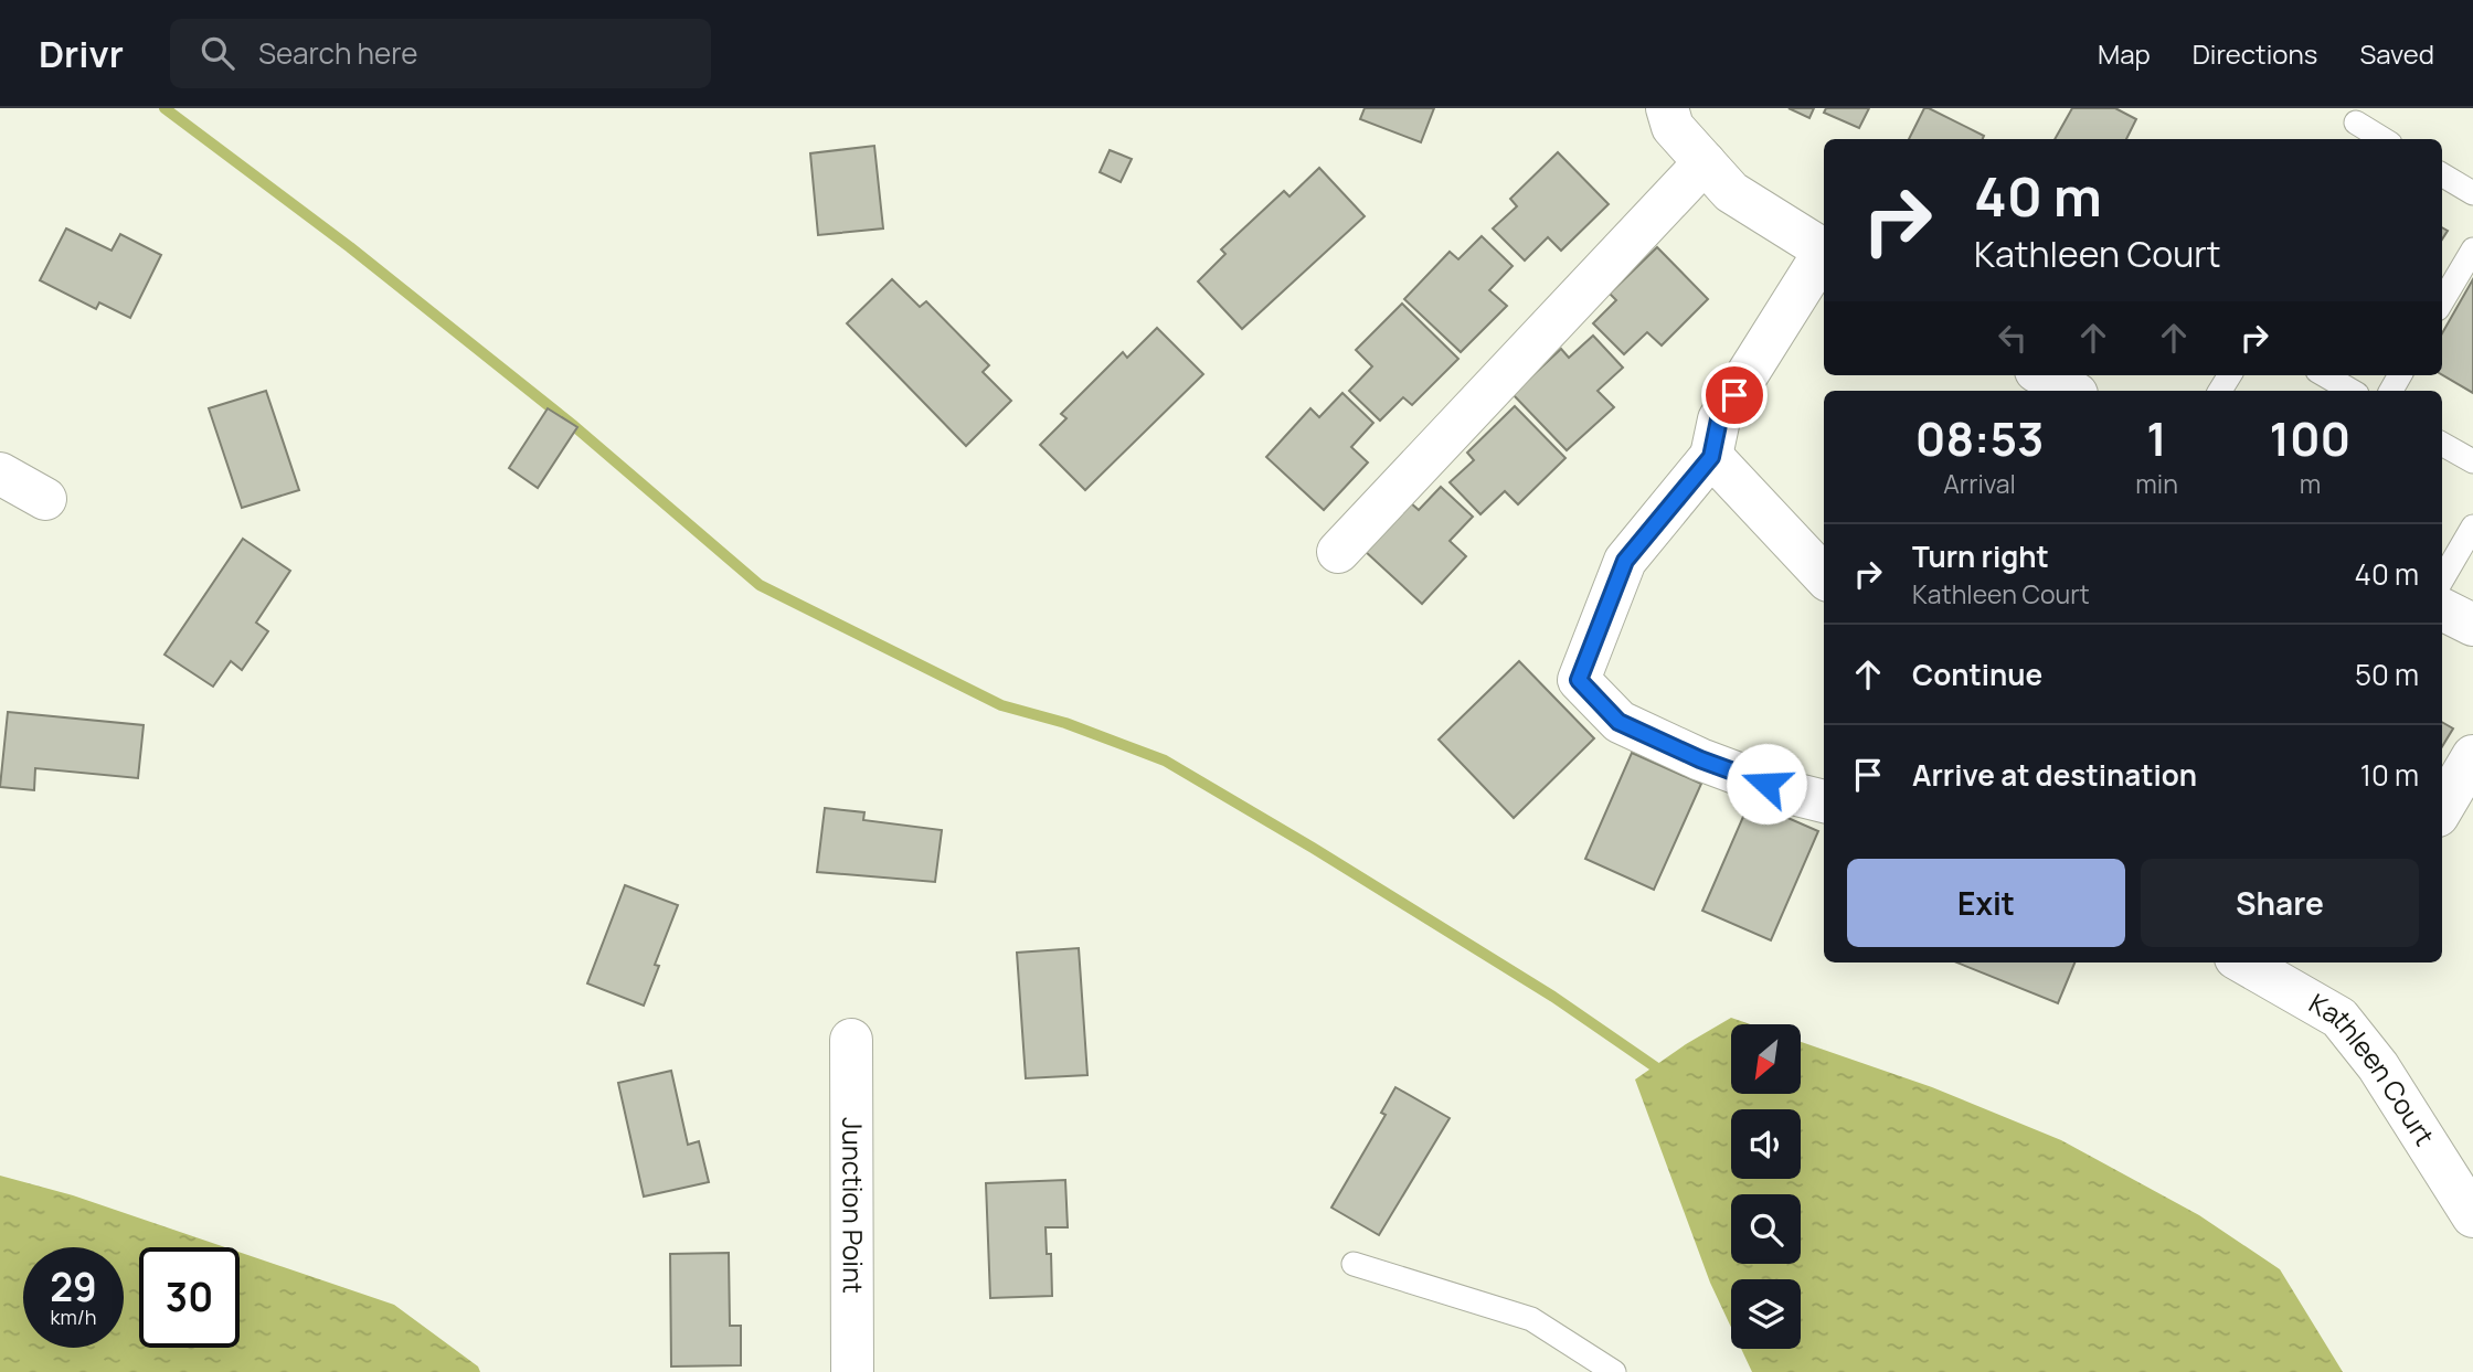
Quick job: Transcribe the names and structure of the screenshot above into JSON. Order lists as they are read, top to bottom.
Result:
{
  "streets": {
    "street": ["Kathleen Court", "Junction Point"]
  },
  "north": "bottom left",
  "page": {
    "header": "Drivr",
    "search": "Search here",
    "nav": ["Map", "Directions", "Saved"],
    "turn": ["40 m", "Kathleen Court"],
    "eta": [
      "08:53",
      "Arrival",
      "1",
      "min",
      "100",
      "m"
    ],
    "list": [
      {
        "name": "Turn right",
        "note": "Kathleen Court",
        "value": "40 m"
      },
      {
        "name": "Continue",
        "value": "50 m"
      },
      {
        "name": "Arrive at destination",
        "value": "10 m"
      }
    ],
    "buttons": ["Exit", "Share"],
    "speed": "29 km/h",
    "limit": "30"
  }
}
